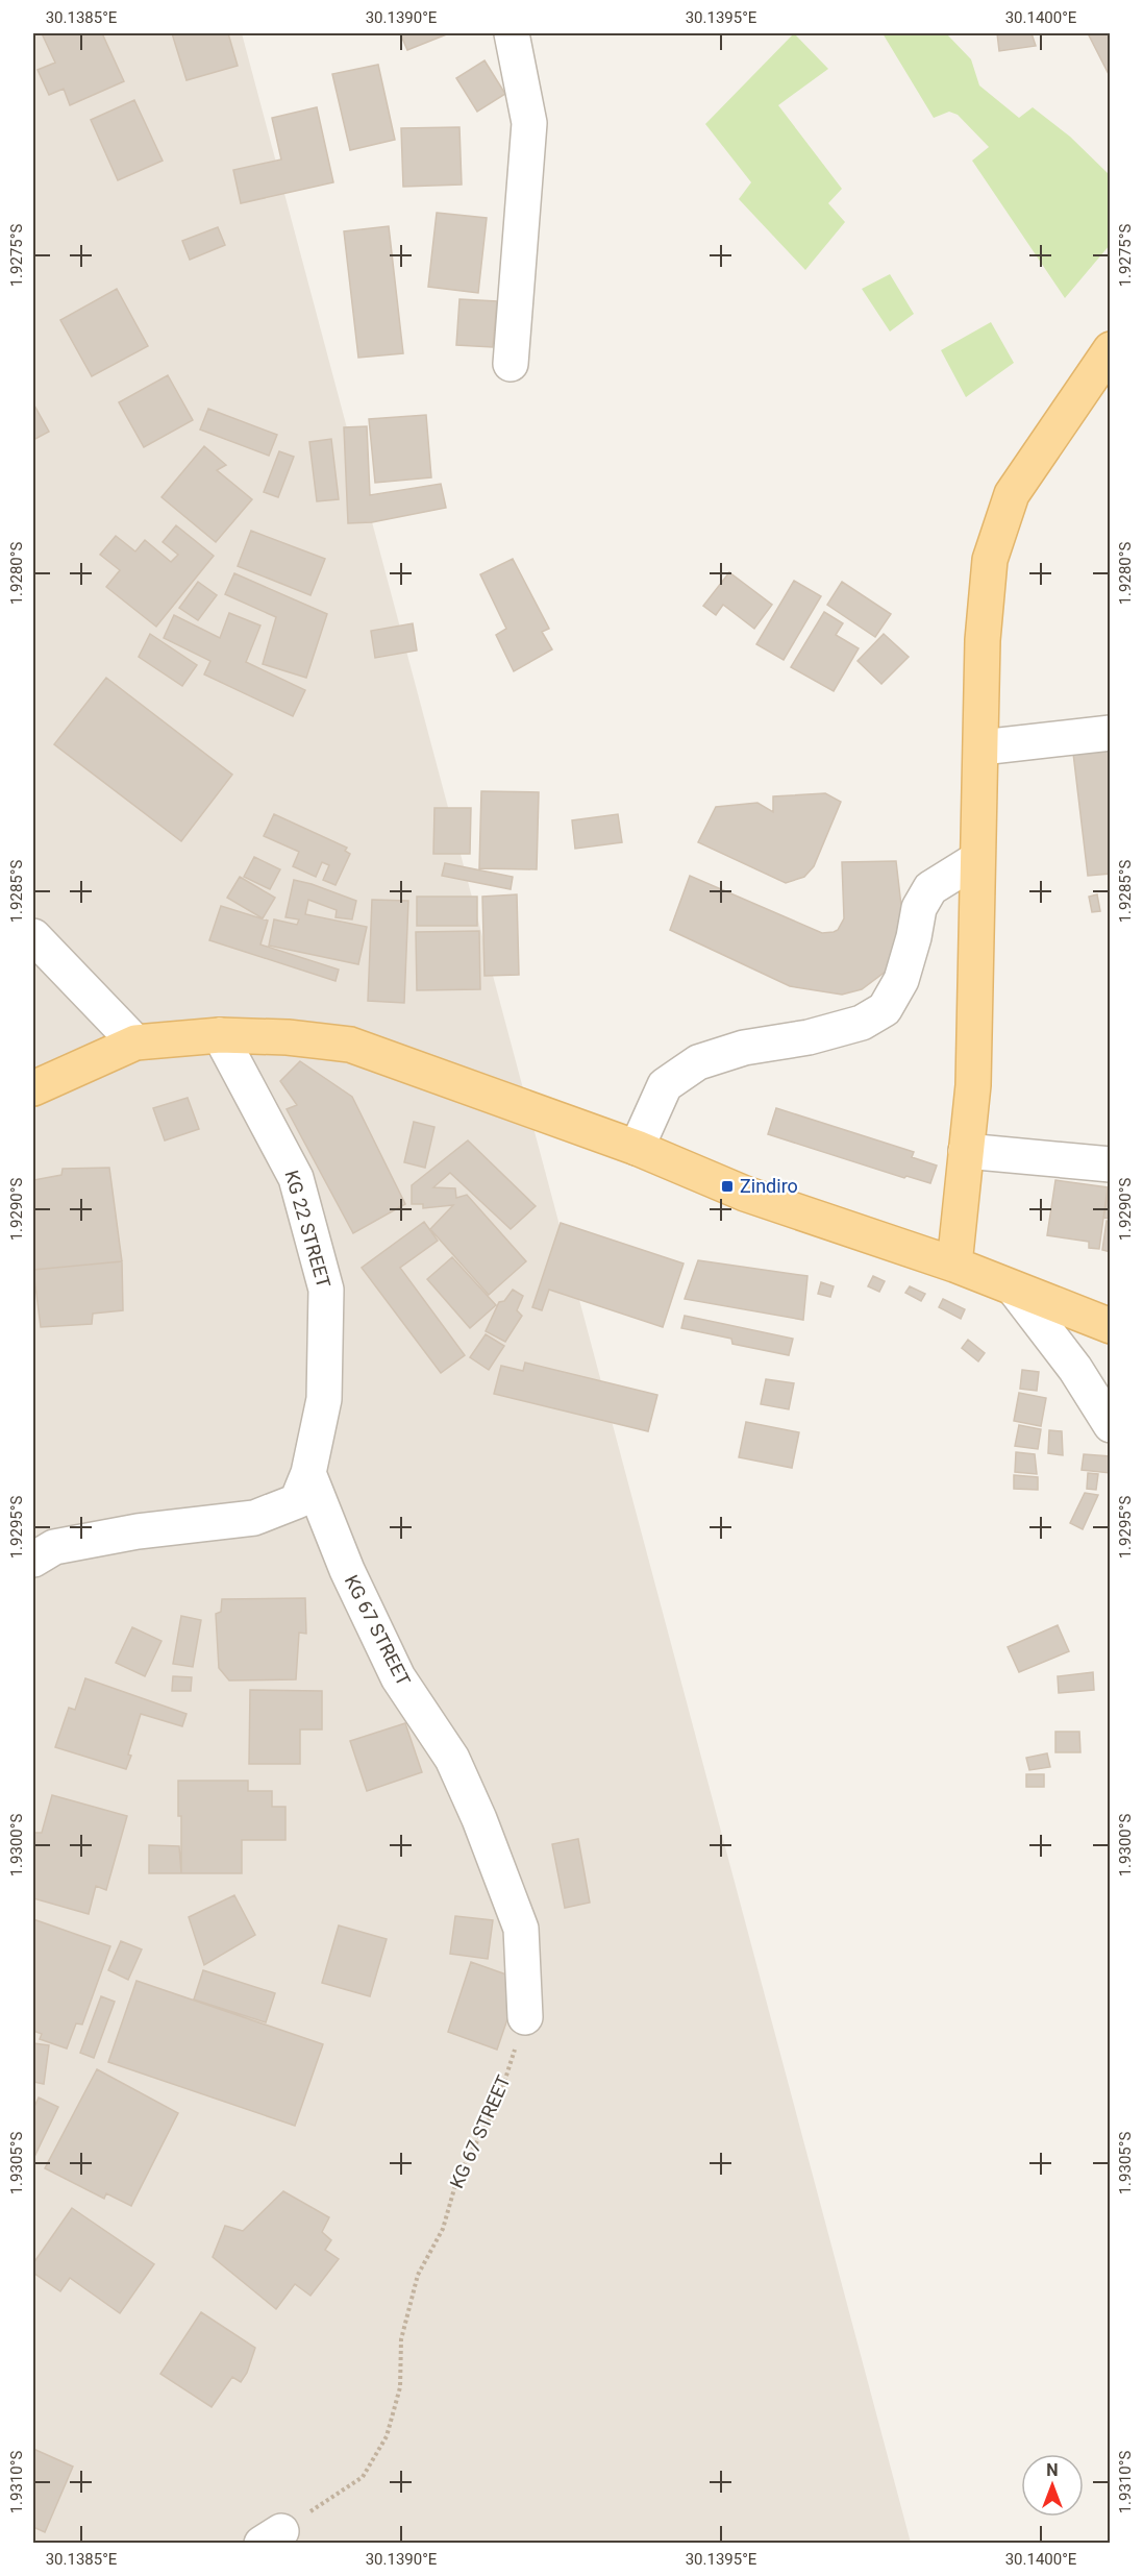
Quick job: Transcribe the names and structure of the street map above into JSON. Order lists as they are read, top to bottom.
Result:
{
  "streets": {
    "street": ["KG 22 STREET", "KG 67 STREET"]
  },
  "crossings": [
    ["KG 22 STREET", "KG 67 STREET"]
  ],
  "places": {
    "transit": ["Zindiro"]
  },
  "north": "top",
  "coordinates": [
    "30.1385°E",
    "30.1390°E",
    "30.1395°E",
    "30.1400°E",
    "1.9275°S",
    "1.9280°S",
    "1.9285°S",
    "1.9290°S",
    "1.9295°S",
    "1.9300°S",
    "1.9305°S",
    "1.9310°S"
  ]
}
